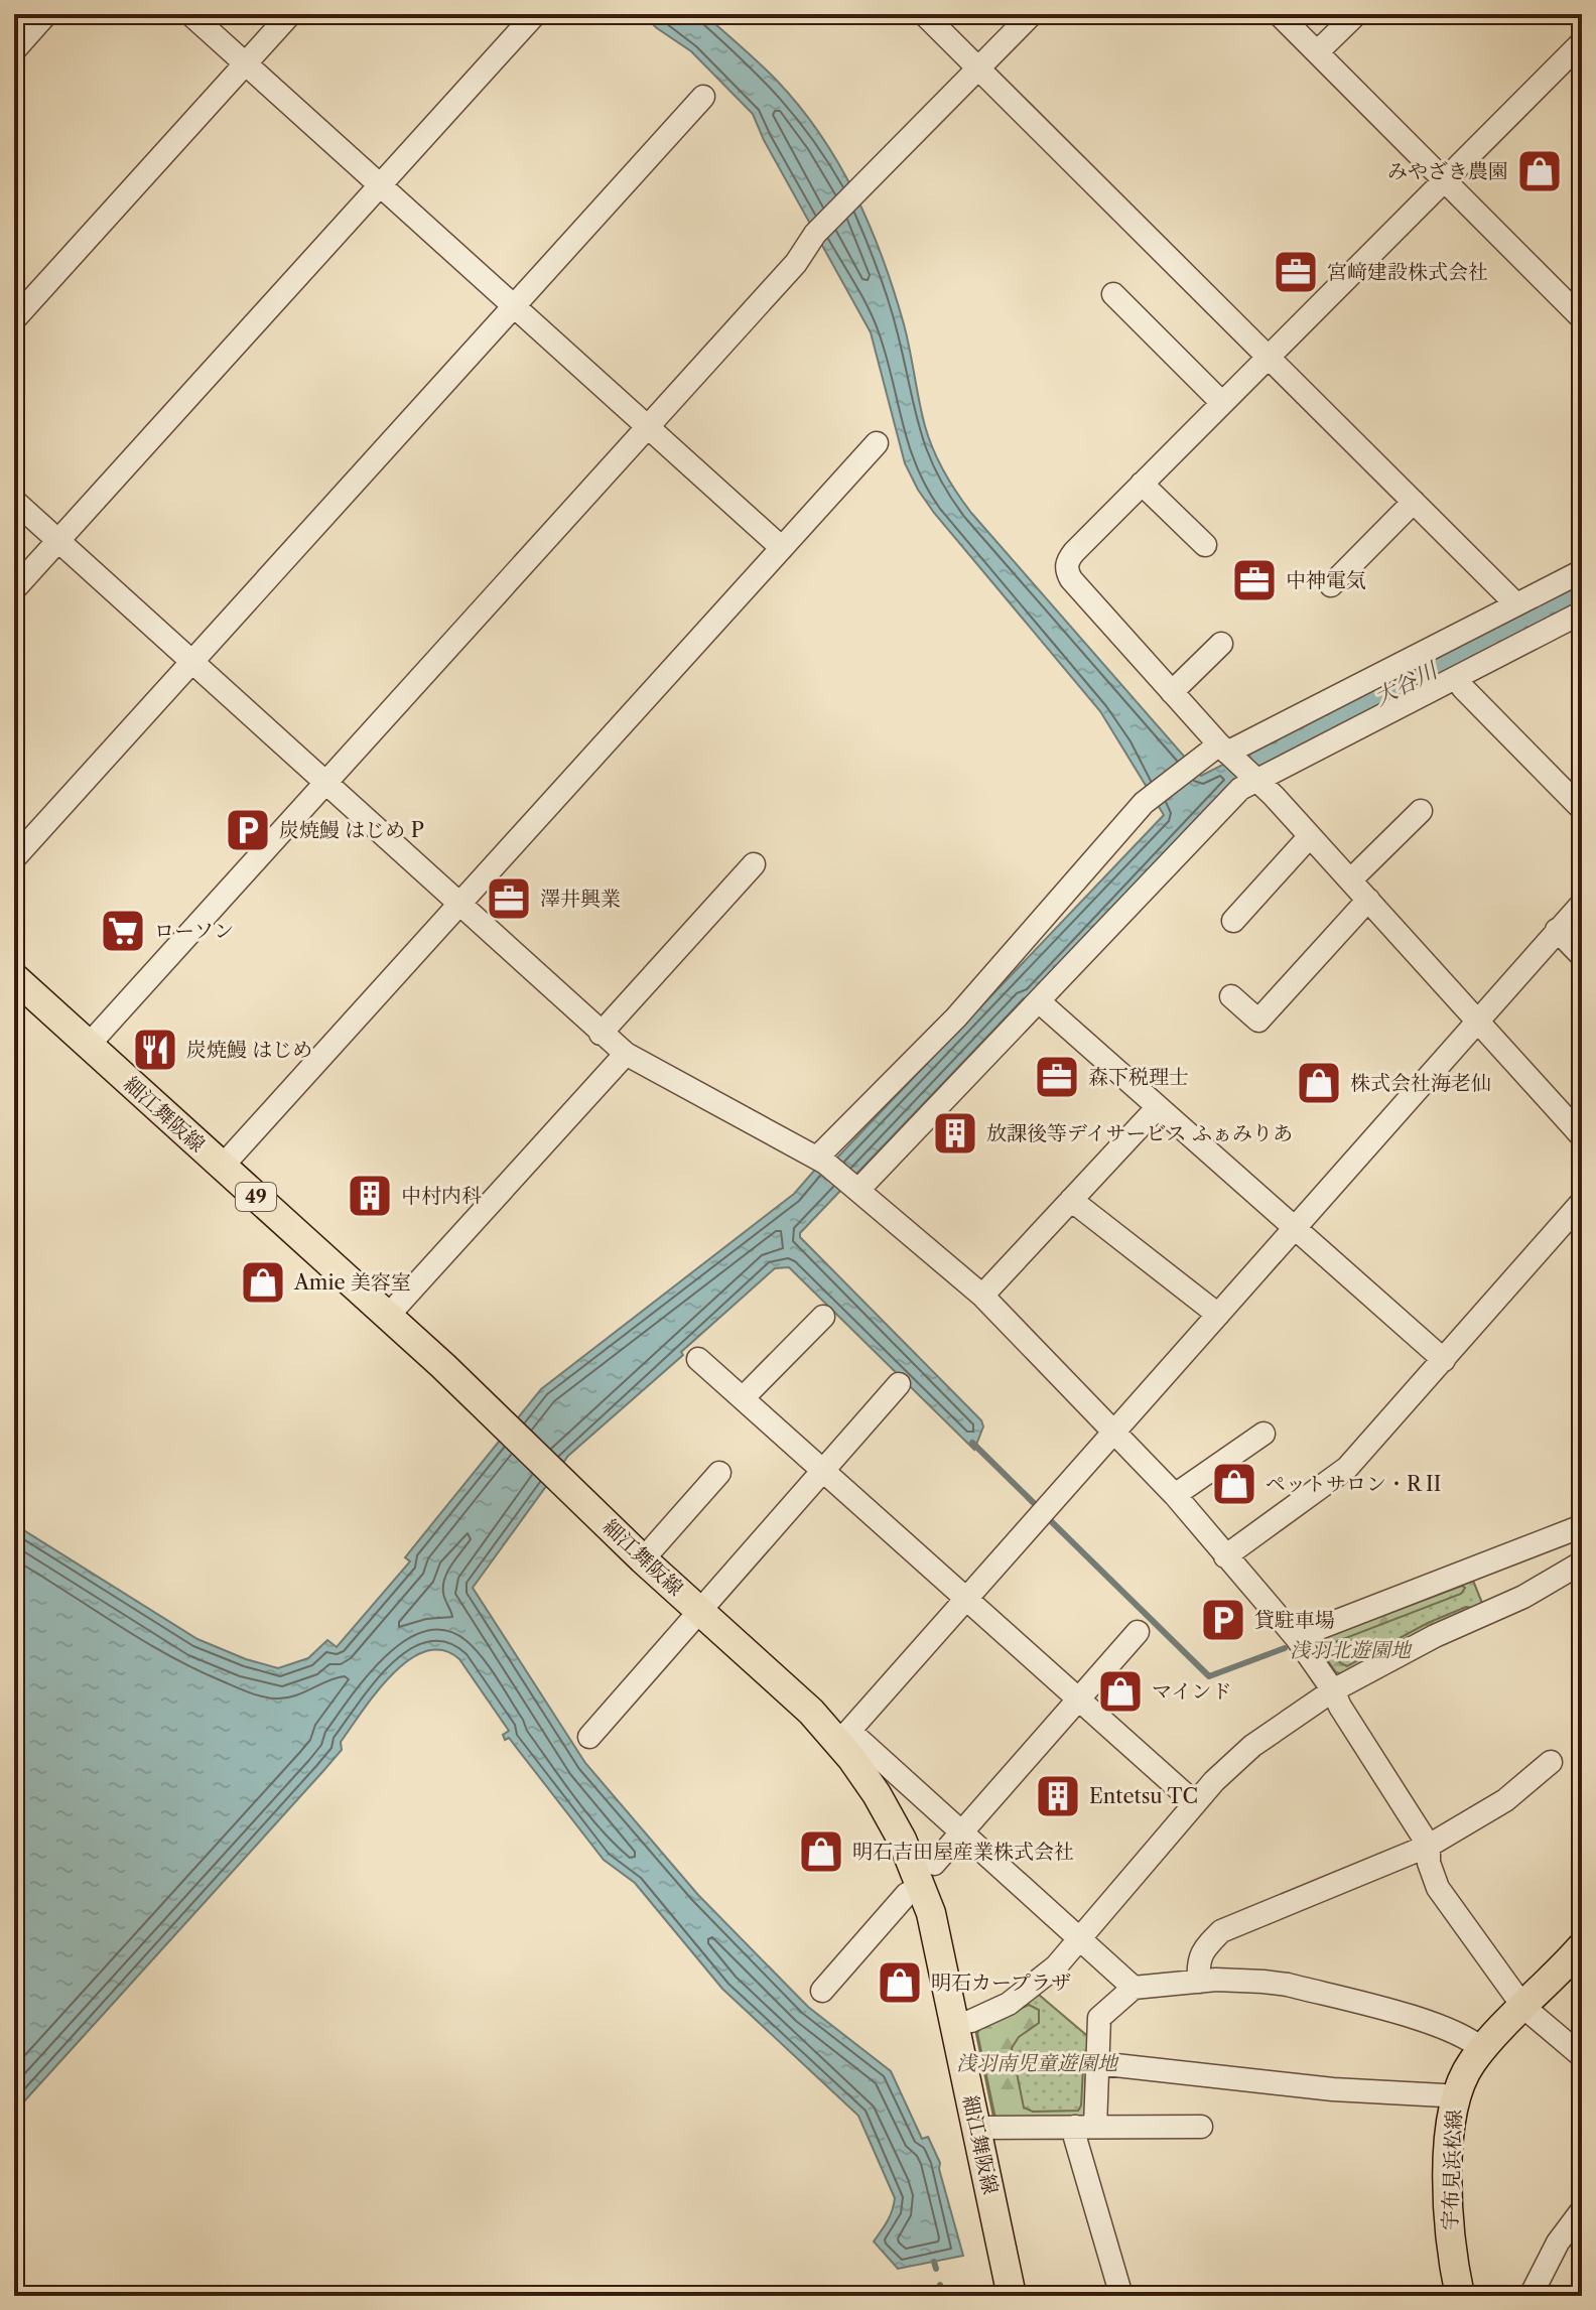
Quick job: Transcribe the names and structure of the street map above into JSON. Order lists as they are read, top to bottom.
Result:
{
  "streets": {
    "main road": ["細江舞阪線", "49", "宇布見浜松線"]
  },
  "water": ["大谷川"],
  "parks": ["浅羽北遊園地", "浅羽南児童遊園地"],
  "places": {
    "shop": [
      "みやざき農園",
      "株式会社海老仙",
      "Amie 美容室",
      "ペットサロン・R II",
      "マインド",
      "明石吉田屋産業株式会社",
      "明石カープラザ"
    ],
    "office": [
      "宮﨑建設株式会社",
      "中神電気",
      "澤井興業",
      "森下税理士"
    ],
    "parking": ["炭焼鰻 はじめ P", "貸駐車場"],
    "supermarket": ["ローソン"],
    "restaurant": ["炭焼鰻 はじめ"],
    "building": ["放課後等デイサービス ふぁみりあ", "中村内科", "Entetsu TC"]
  }
}
